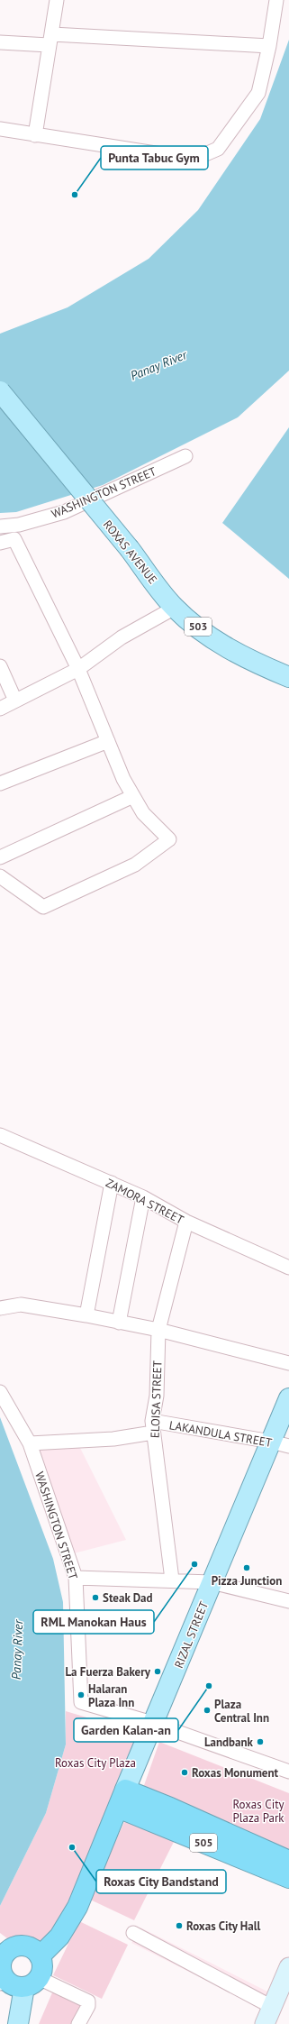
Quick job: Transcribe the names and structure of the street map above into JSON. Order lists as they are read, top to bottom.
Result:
{
  "streets": {
    "highway": ["505"],
    "main road": ["ROXAS AVENUE", "503", "RIZAL STREET"],
    "street": [
      "WASHINGTON STREET",
      "ZAMORA STREET",
      "ELOISA STREET",
      "LAKANDULA STREET"
    ]
  },
  "crossings": [
    ["WASHINGTON STREET", "LAKANDULA STREET"],
    ["WASHINGTON STREET", "RIZAL STREET"],
    ["ZAMORA STREET", "ELOISA STREET"],
    ["ELOISA STREET", "LAKANDULA STREET"],
    ["LAKANDULA STREET", "RIZAL STREET"],
    ["RIZAL STREET", "505"]
  ],
  "water": ["Panay River"],
  "parks": ["Roxas City Plaza", "Roxas City Plaza Park"],
  "places": [
    "Punta Tabuc Gym",
    "RML Manokan Haus",
    "Pizza Junction",
    "Steak Dad",
    "La Fuerza Bakery",
    "Garden Kalan-an",
    "Halaran Plaza Inn",
    "Plaza Central Inn",
    "Landbank",
    "Roxas Monument",
    "Roxas City Bandstand",
    "Roxas City Hall"
  ]
}
